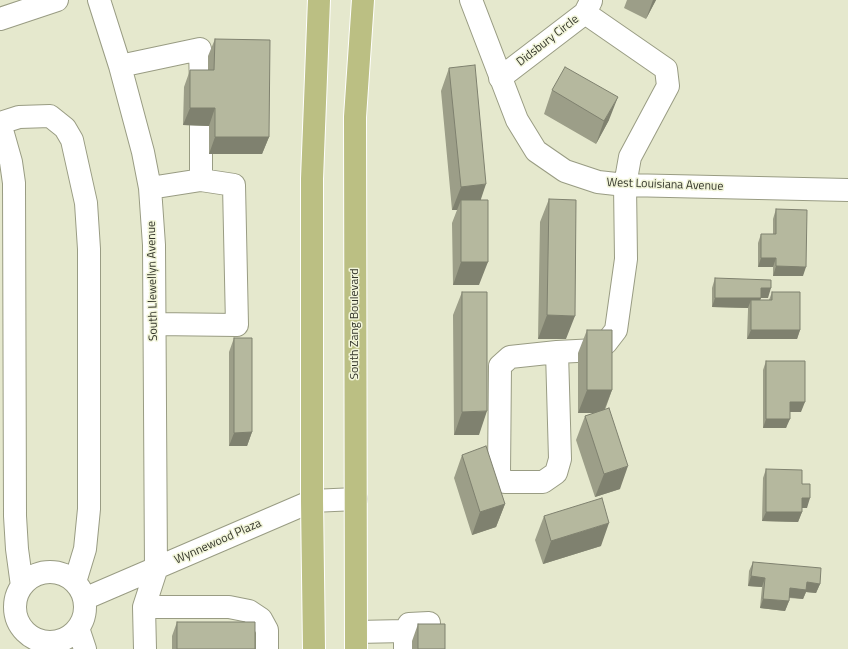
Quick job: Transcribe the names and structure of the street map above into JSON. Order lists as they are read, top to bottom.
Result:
{
  "streets": {
    "main road": ["South Zang Boulevard"],
    "street": [
      "Didsbury Circle",
      "West Louisiana Avenue",
      "South Llewellyn Avenue",
      "Wynnewood Plaza"
    ]
  },
  "crossings": [
    ["Didsbury Circle", "West Louisiana Avenue"],
    ["South Llewellyn Avenue", "Wynnewood Plaza"],
    ["South Zang Boulevard", "Wynnewood Plaza"]
  ]
}
